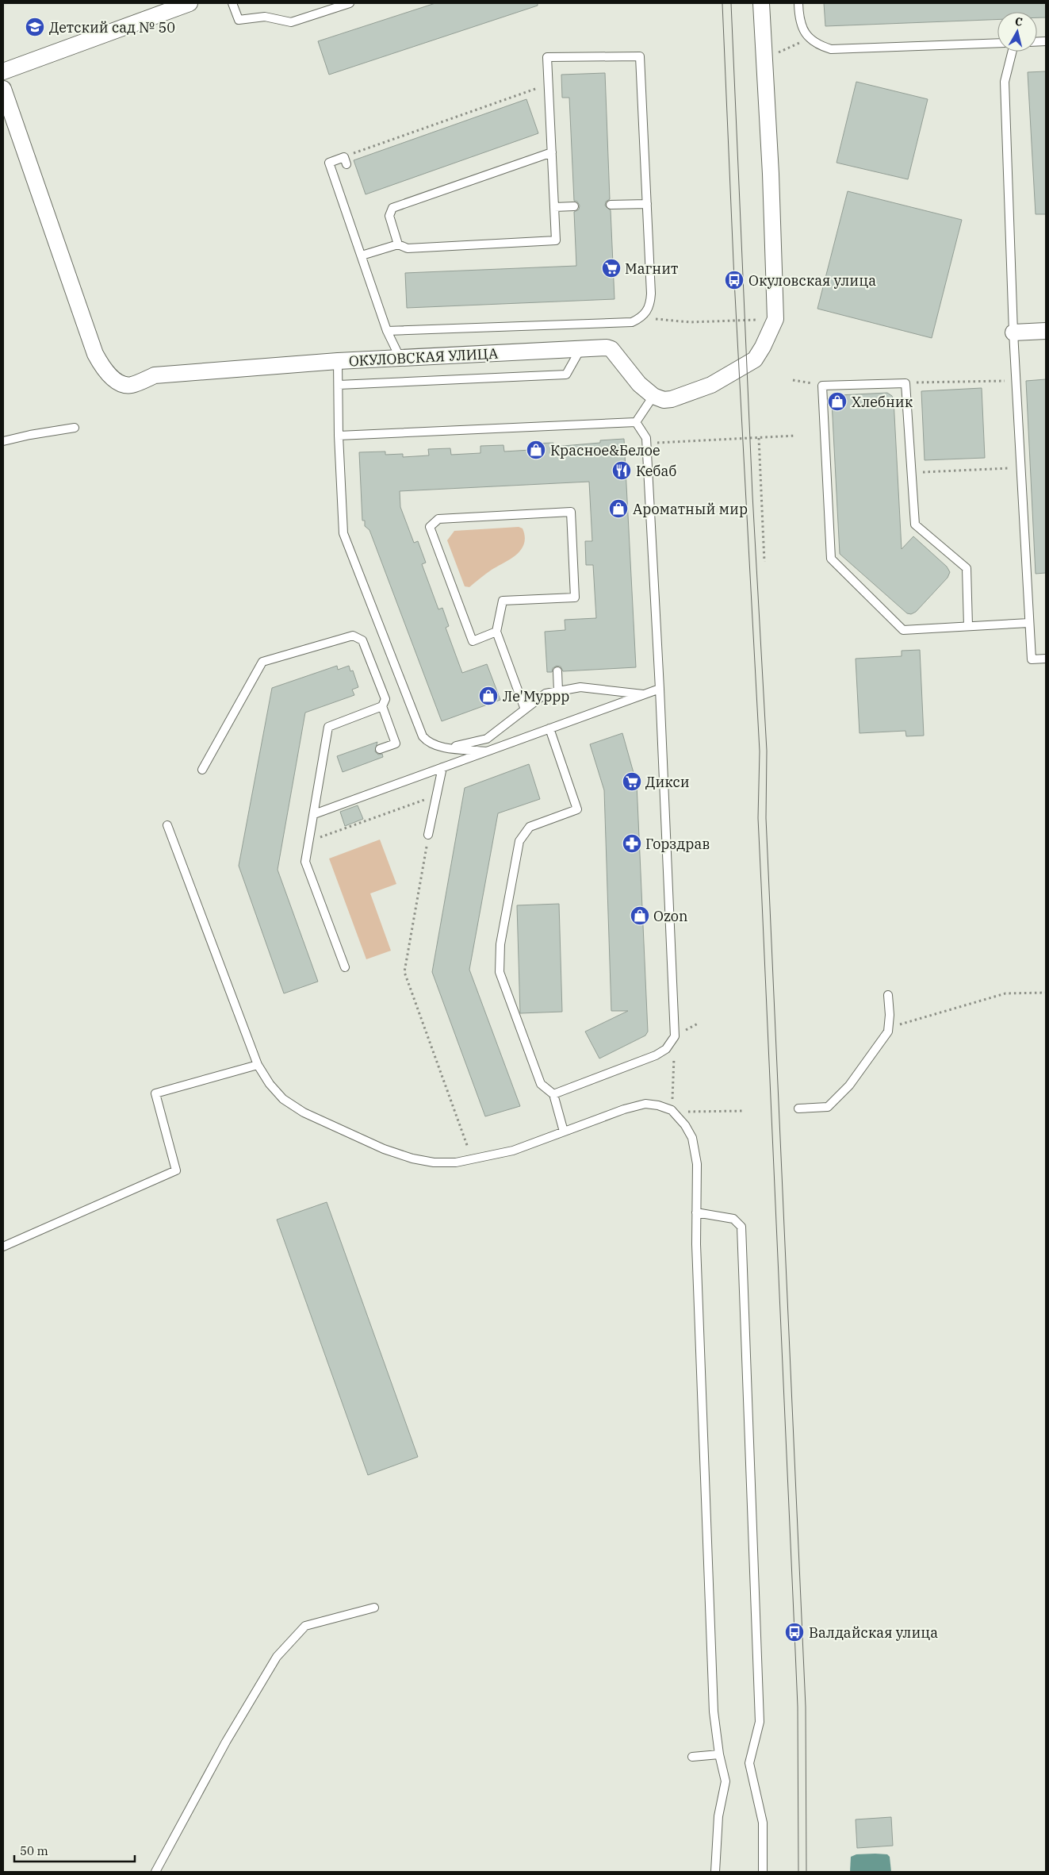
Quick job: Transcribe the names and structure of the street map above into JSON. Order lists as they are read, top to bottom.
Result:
{
  "streets": {
    "street": ["ОКУЛОВСКАЯ УЛИЦА"]
  },
  "places": {
    "school or university": ["Детский сад № 50"],
    "supermarket": ["Магнит", "Дикси"],
    "bus stop": ["Окуловская улица", "Валдайская улица"],
    "shop": [
      "Хлебник",
      "Красное&Белое",
      "Ароматный мир",
      "Ле'Муррр",
      "Ozon"
    ],
    "restaurant": ["Кебаб"],
    "pharmacy": ["Горздрав"]
  },
  "scale_bar": "50 m",
  "north": "top"
}
